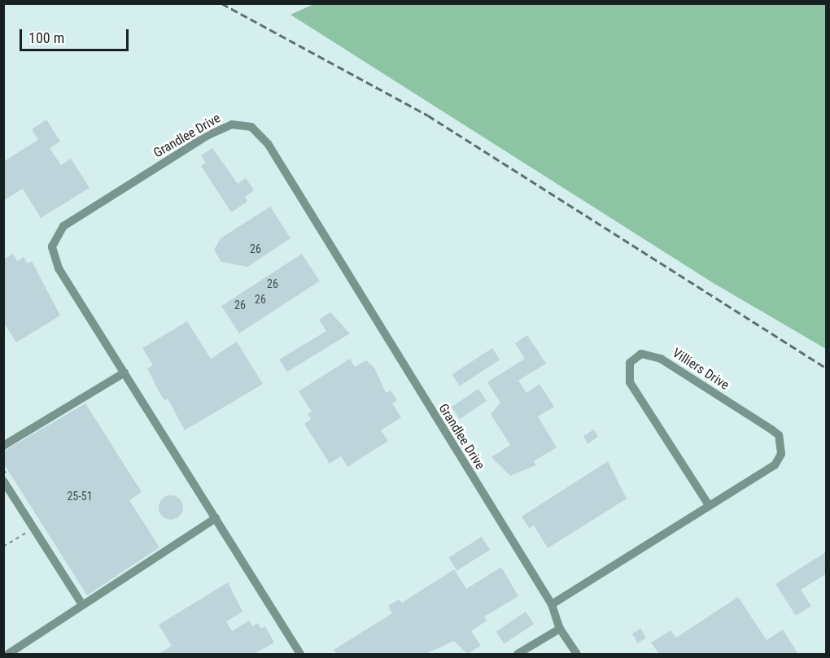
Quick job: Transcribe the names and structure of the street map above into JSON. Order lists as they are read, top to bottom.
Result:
{
  "streets": {
    "street": ["Grandlee Drive", "Villiers Drive"]
  },
  "crossings": [
    ["Grandlee Drive", "Villiers Drive"]
  ],
  "house_numbers": [
    "26",
    "26",
    "26",
    "26",
    "25-51"
  ],
  "scale_bar": "100 m"
}
